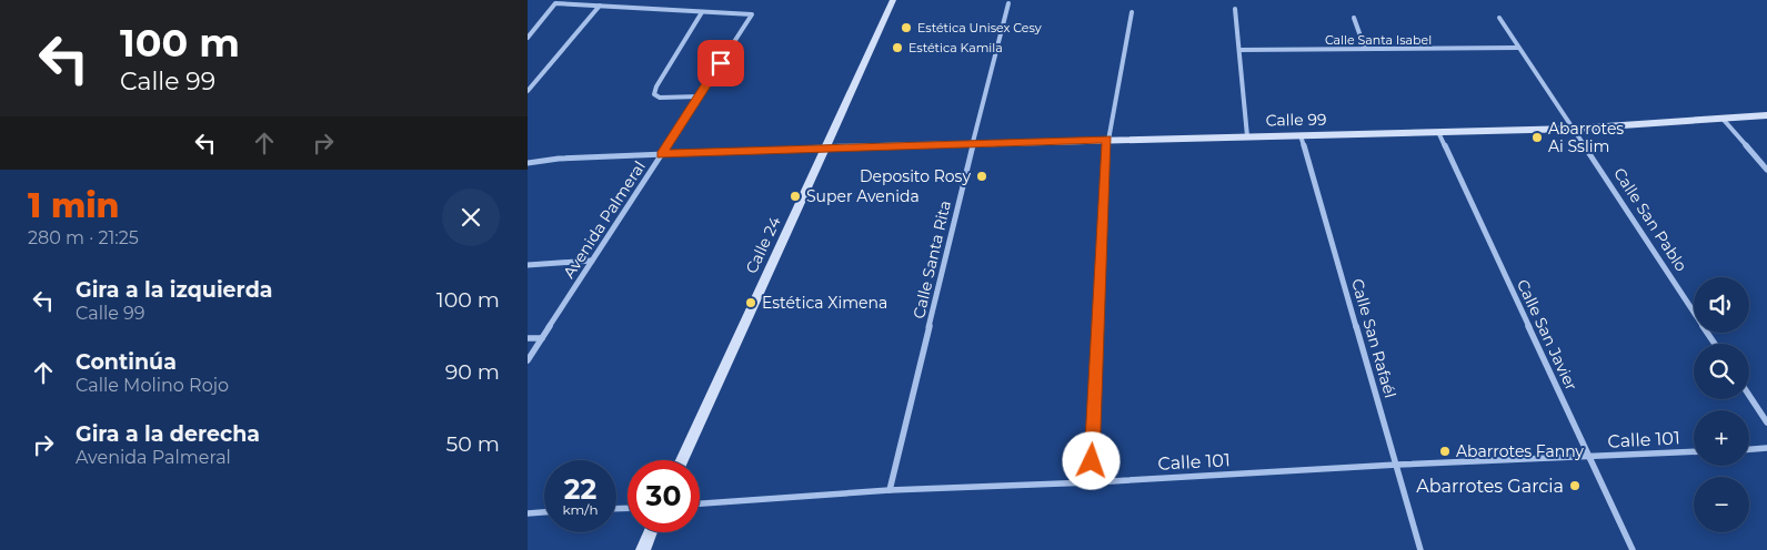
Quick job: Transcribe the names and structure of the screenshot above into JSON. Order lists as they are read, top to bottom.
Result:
{
  "streets": {
    "street": [
      "Calle Santa Isabel",
      "Calle 99",
      "Avenida Palmeral",
      "Calle San Pablo",
      "Calle 24",
      "Calle Santa Rita",
      "Calle San Javier",
      "Calle San Rafaél",
      "Calle 101"
    ]
  },
  "crossings": [
    ["Calle Santa Isabel", "Calle San Pablo"],
    ["Calle 99", "Calle San Pablo"],
    ["Calle 99", "Calle 24"],
    ["Calle 99", "Calle Santa Rita"],
    ["Calle 99", "Calle San Javier"],
    ["Calle 99", "Calle San Rafaél"],
    ["Calle Santa Rita", "Calle 101"],
    ["Calle San Javier", "Calle 101"],
    ["Calle San Rafaél", "Calle 101"]
  ],
  "places": [
    "Estética Unisex Cesy",
    "Estética Kamila",
    "Abarrotes Ai Sslim",
    "Deposito Rosy",
    "Super Avenida",
    "Estética Ximena",
    "Abarrotes Fanny",
    "Abarrotes Garcia"
  ],
  "page": {
    "turn": ["100 m", "Calle 99"],
    "heading": ["1 min", "280 m · 21:25"],
    "list": [
      {
        "name": "Gira a la izquierda",
        "note": "Calle 99",
        "value": "100 m"
      },
      {
        "name": "Continúa",
        "note": "Calle Molino Rojo",
        "value": "90 m"
      },
      {
        "name": "Gira a la derecha",
        "note": "Avenida Palmeral",
        "value": "50 m"
      }
    ],
    "map_buttons": ["+", "−"],
    "speed": "22 km/h",
    "limit": "30"
  }
}
